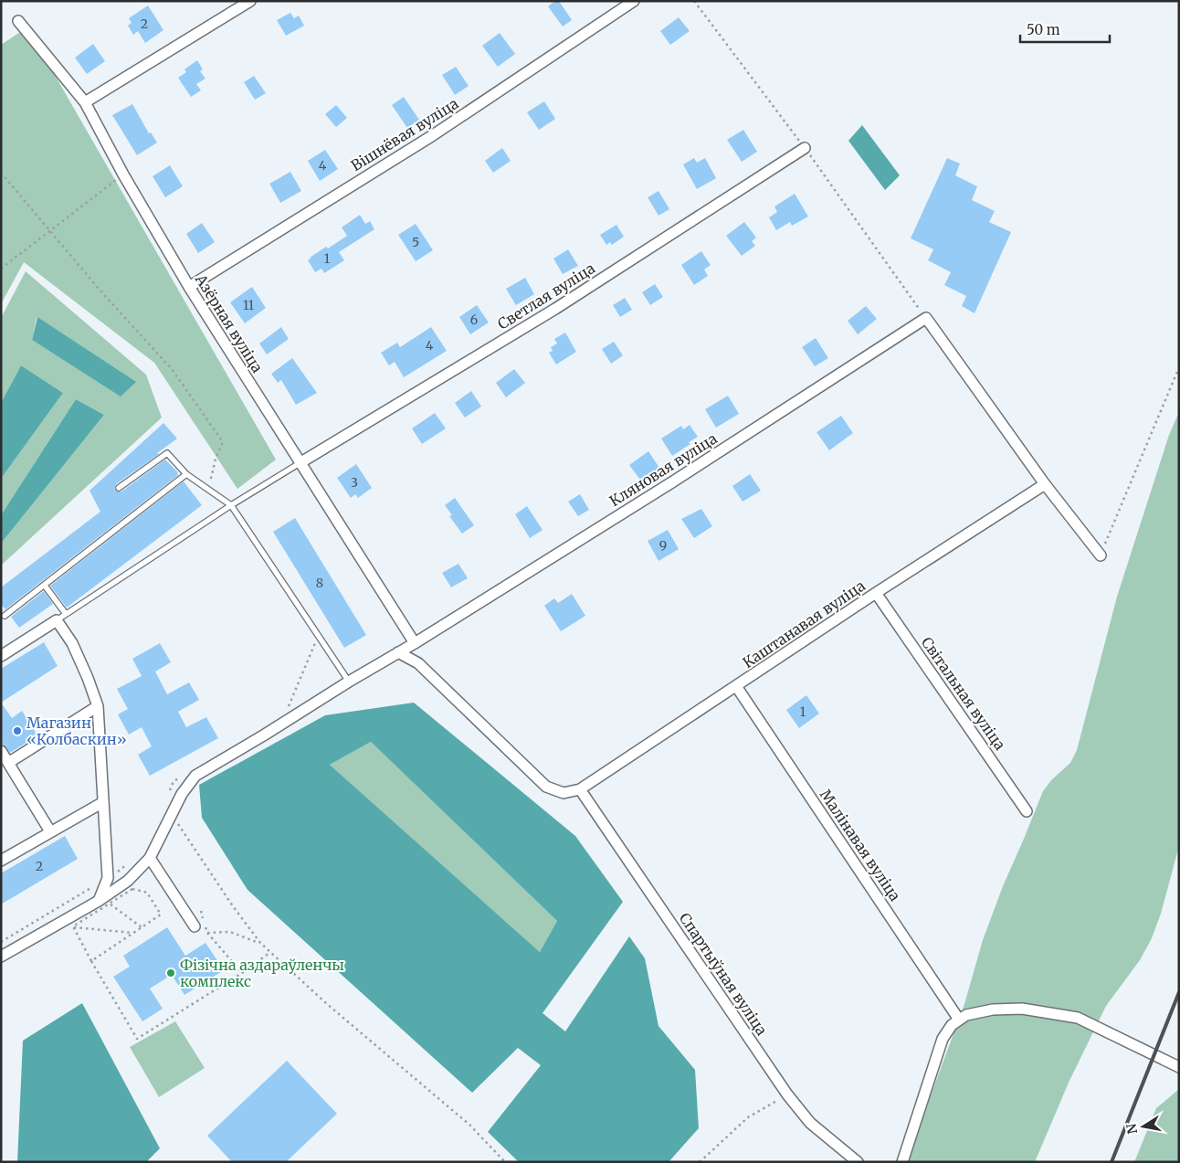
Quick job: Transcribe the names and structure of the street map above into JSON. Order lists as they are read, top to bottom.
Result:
{
  "streets": {
    "street": [
      "Вішнёвая вуліца",
      "Светлая вуліца",
      "Азёрная вуліца",
      "Кляновая вуліца",
      "Каштанавая вуліца",
      "Світальная вуліца",
      "Малінавая вуліца",
      "Спартыўная вуліца"
    ]
  },
  "crossings": [
    ["Вішнёвая вуліца", "Азёрная вуліца"],
    ["Светлая вуліца", "Азёрная вуліца"],
    ["Азёрная вуліца", "Кляновая вуліца"],
    ["Каштанавая вуліца", "Світальная вуліца"],
    ["Каштанавая вуліца", "Малінавая вуліца"],
    ["Каштанавая вуліца", "Спартыўная вуліца"]
  ],
  "places": ["Магазин «Колбаскин»", "Фізічна аздараўленчы комплекс"],
  "house_numbers": [
    "2",
    "4",
    "5",
    "1",
    "11",
    "6",
    "4",
    "3",
    "9",
    "8",
    "1",
    "2"
  ],
  "scale_bar": "50 m",
  "north": "left"
}
